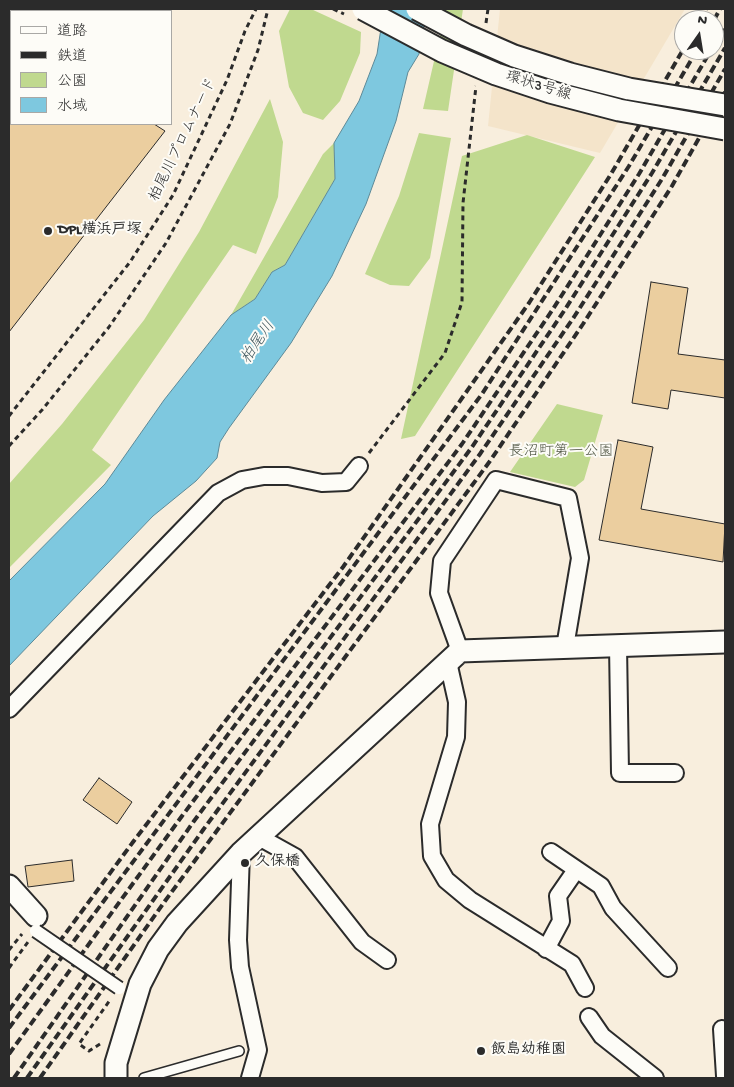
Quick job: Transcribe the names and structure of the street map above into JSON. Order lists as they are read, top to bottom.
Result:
{
  "streets": {
    "street": ["環状3号線"],
    "path": ["柏尾川プロムナード"]
  },
  "water": ["柏尾川"],
  "parks": ["長沼町第一公園"],
  "places": ["DPL横浜戸塚", "久保橋", "飯島幼稚園"],
  "legend": [
    "道路",
    "鉄道",
    "公園",
    "水域"
  ],
  "north": "top"
}
